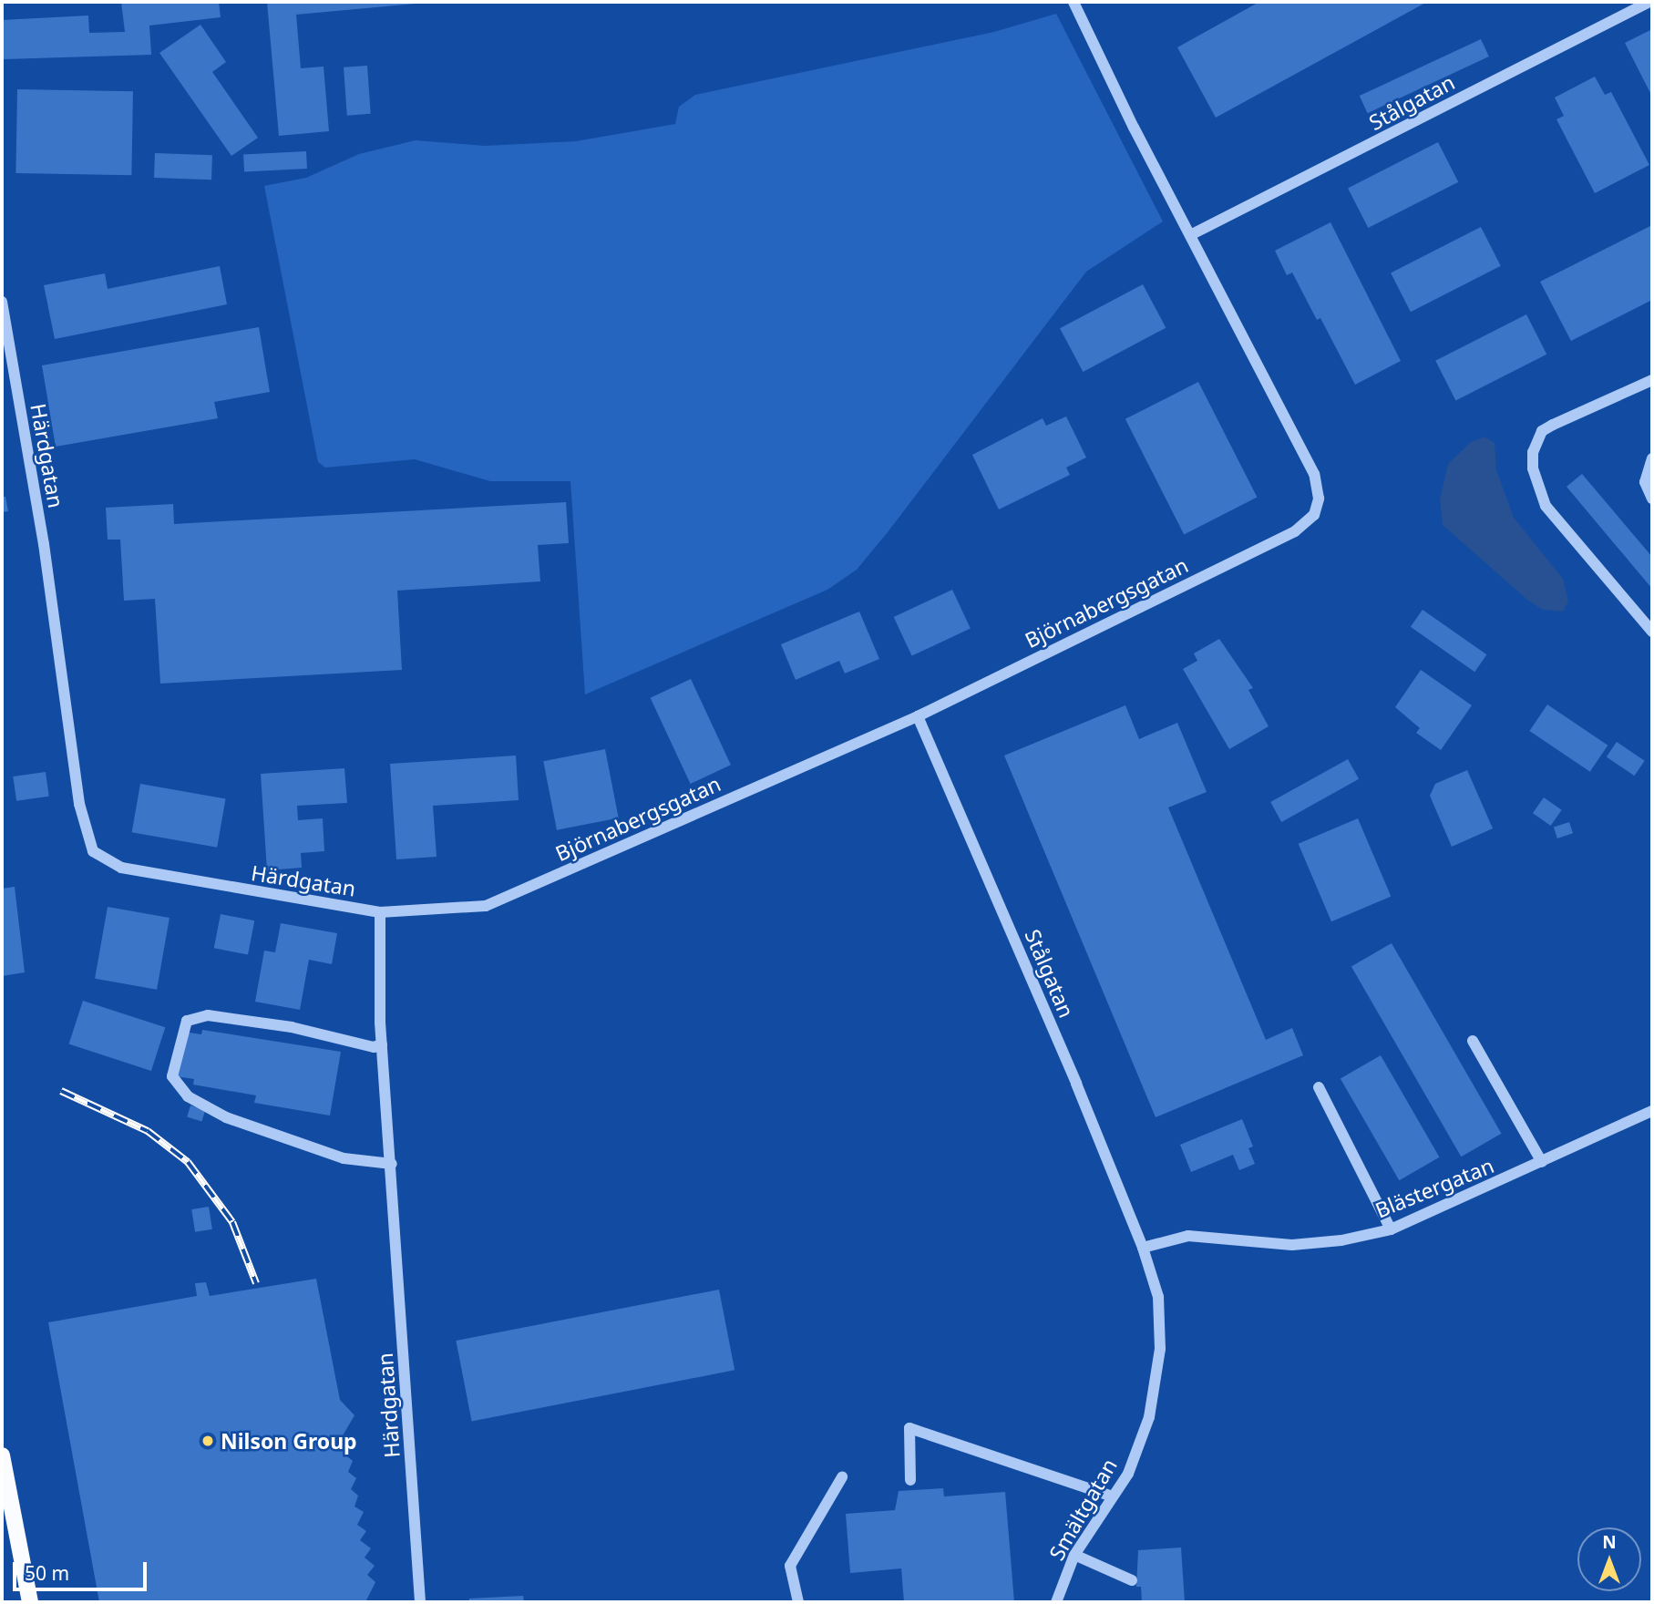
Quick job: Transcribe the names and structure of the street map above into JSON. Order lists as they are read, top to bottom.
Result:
{
  "streets": {
    "street": [
      "Stålgatan",
      "Härdgatan",
      "Björnabergsgatan",
      "Blästergatan",
      "Smältgatan"
    ]
  },
  "crossings": [
    ["Stålgatan", "Björnabergsgatan"],
    ["Stålgatan", "Blästergatan"],
    ["Stålgatan", "Smältgatan"],
    ["Härdgatan", "Björnabergsgatan"],
    ["Blästergatan", "Smältgatan"]
  ],
  "places": ["Nilson Group"],
  "scale_bar": "50 m",
  "north": "top"
}
